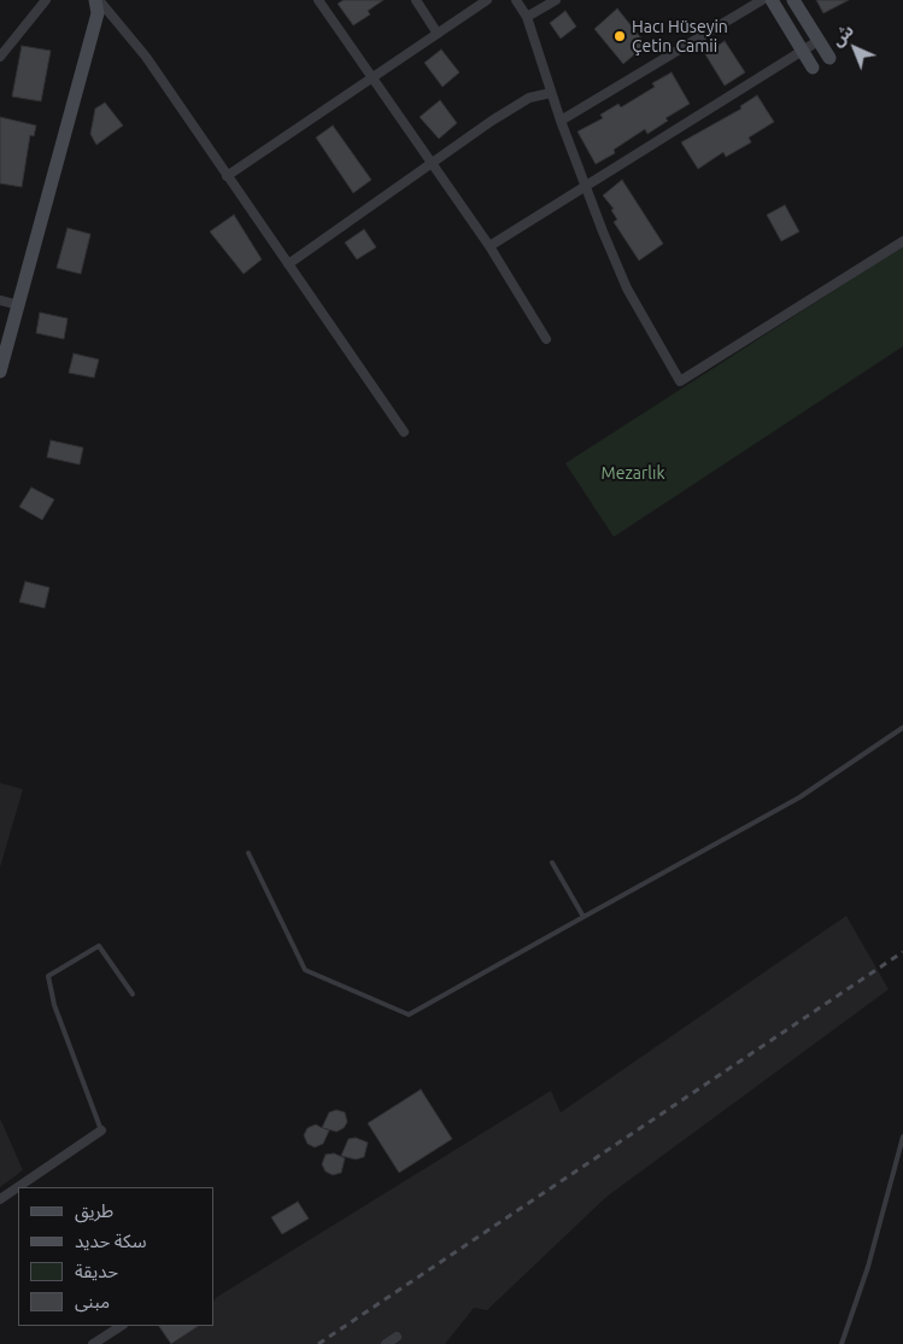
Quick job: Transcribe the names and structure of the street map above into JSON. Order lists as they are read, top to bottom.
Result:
{
  "parks": ["Mezarlık"],
  "places": ["Hacı Hüseyin Çetin Camii"],
  "legend": [
    "طريق",
    "سكة حديد",
    "حديقة",
    "مبنى"
  ],
  "north": "top left"
}
